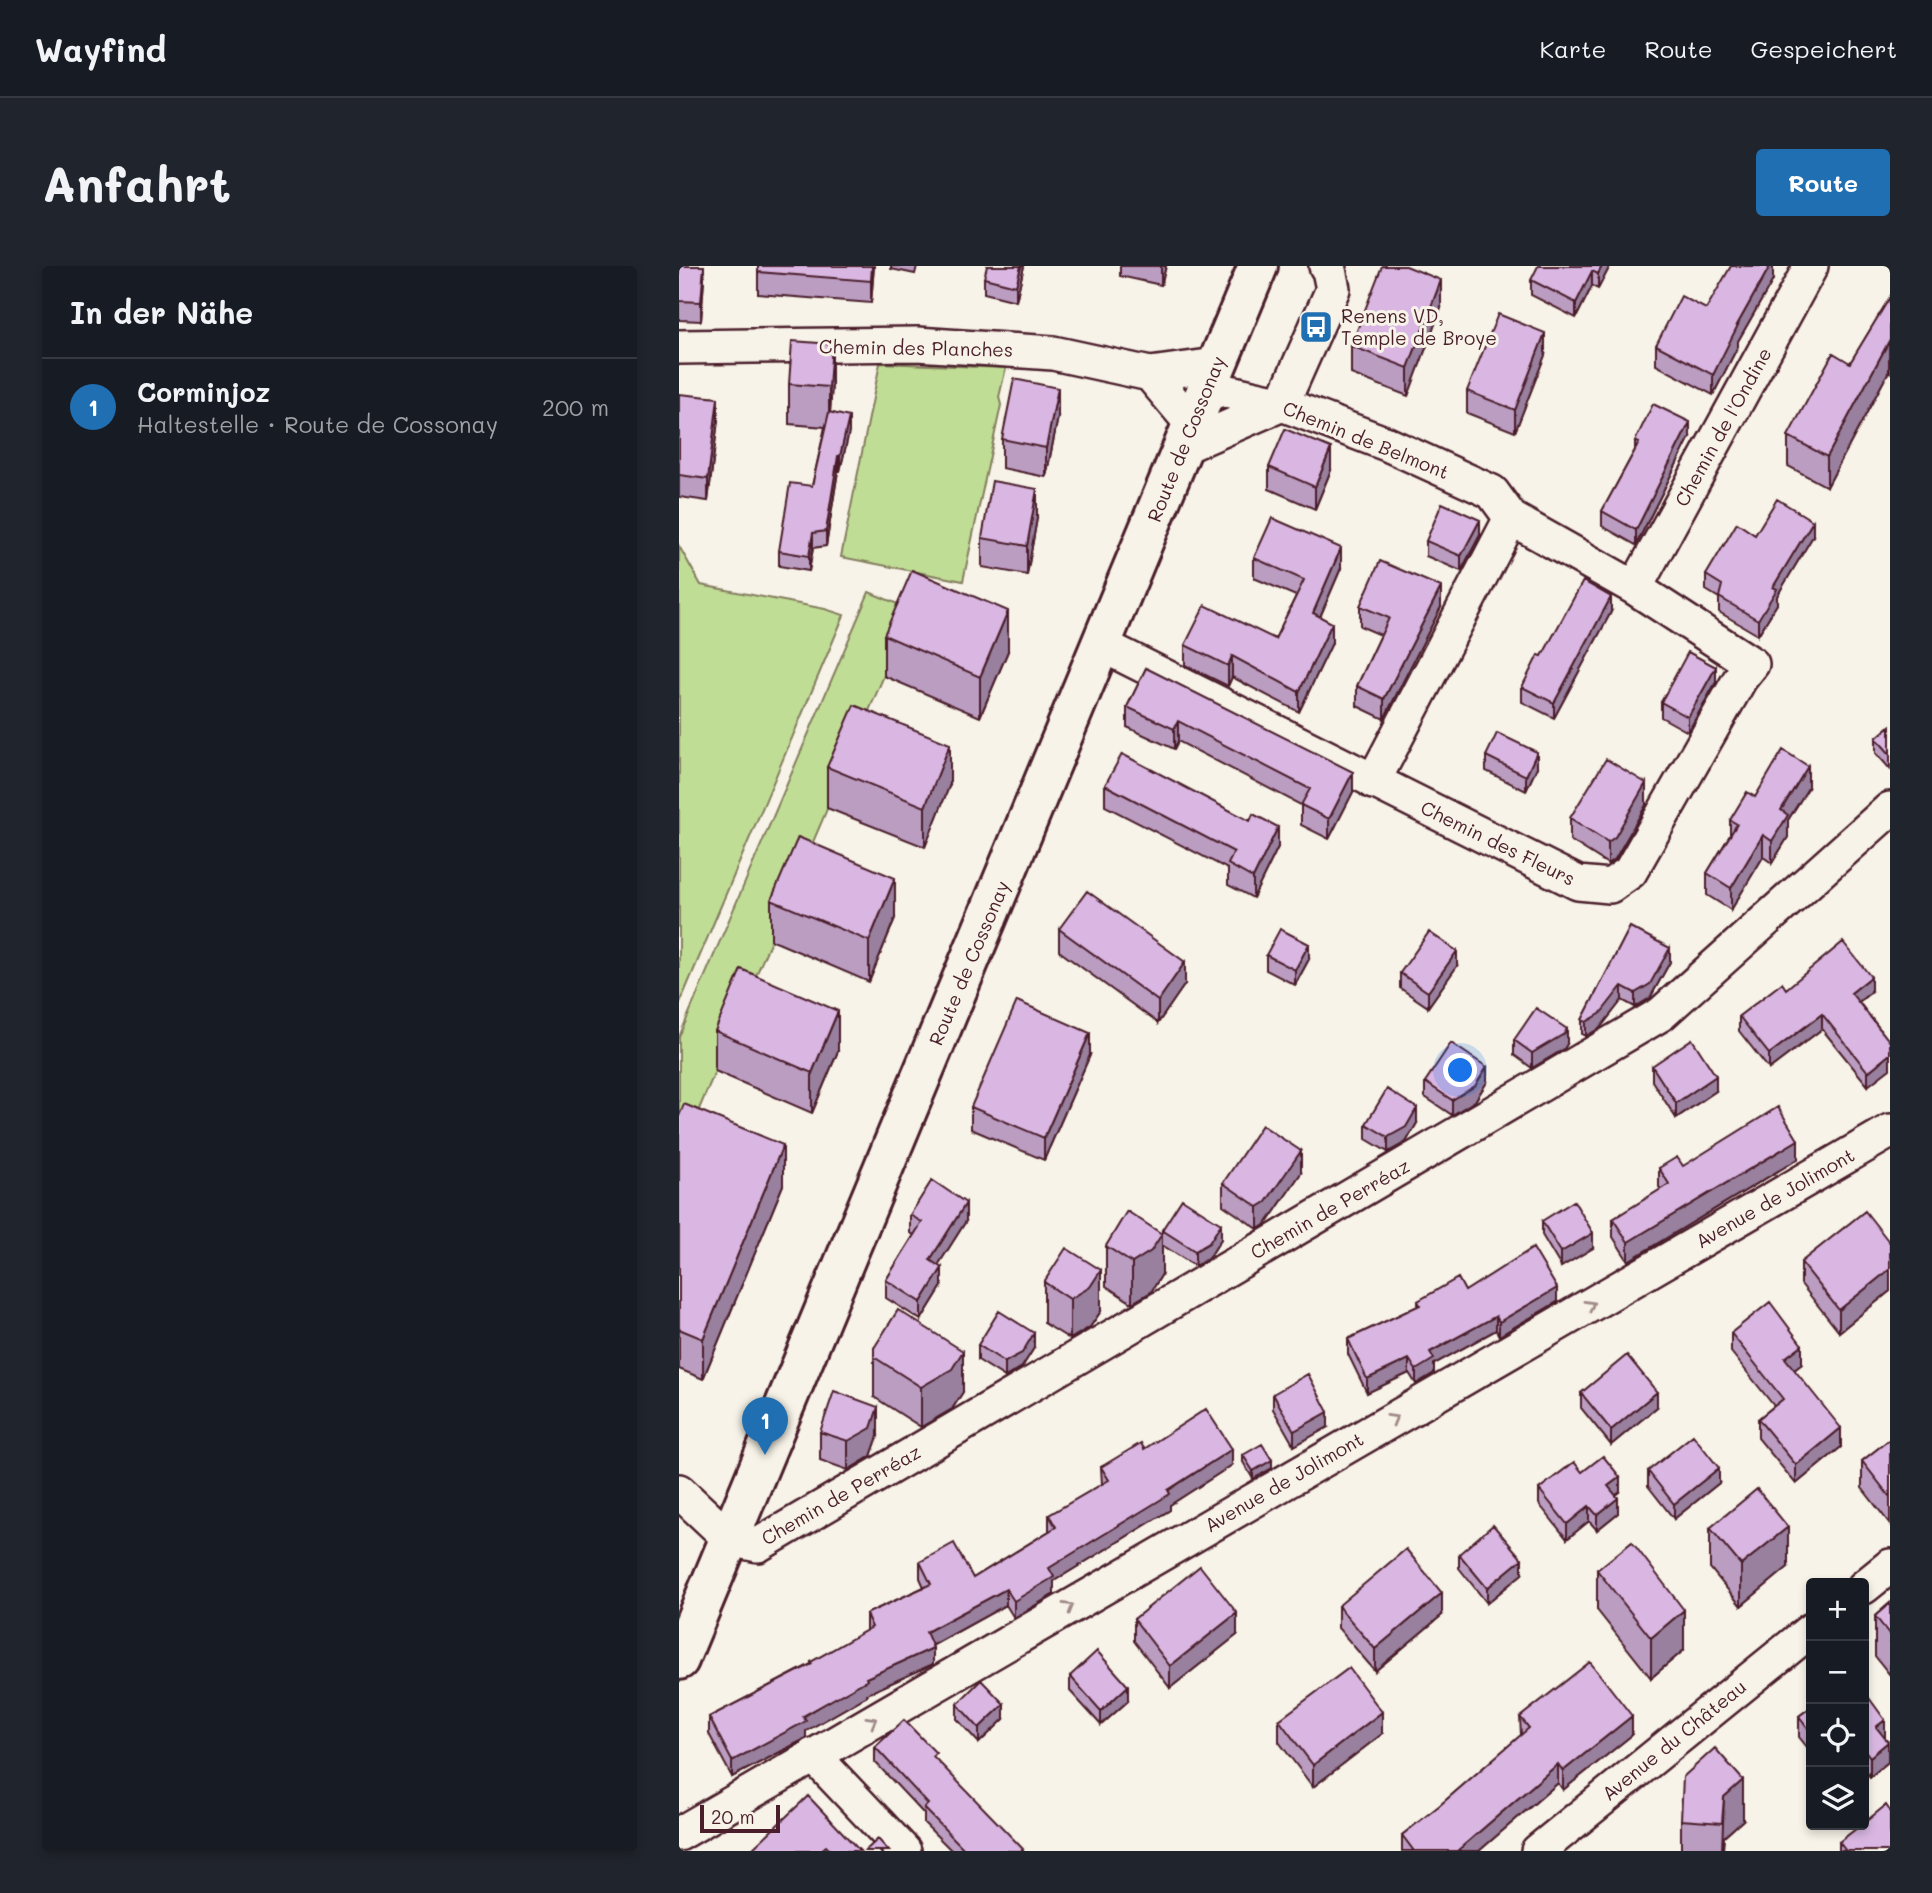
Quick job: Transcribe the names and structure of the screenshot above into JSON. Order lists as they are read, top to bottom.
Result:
{
  "streets": {
    "main road": ["Route de Cossonay"],
    "street": [
      "Chemin des Planches",
      "Chemin de l'Ondine",
      "Chemin de Belmont",
      "Chemin des Fleurs",
      "Avenue de Jolimont",
      "Chemin de Perréaz",
      "Avenue du Château"
    ]
  },
  "crossings": [
    ["Chemin des Planches", "Route de Cossonay"],
    ["Chemin des Planches", "Chemin de Belmont"],
    ["Chemin de l'Ondine", "Chemin de Belmont"],
    ["Chemin de l'Ondine", "Chemin des Fleurs"],
    ["Route de Cossonay", "Chemin de Belmont"],
    ["Route de Cossonay", "Chemin des Fleurs"],
    ["Route de Cossonay", "Chemin de Perréaz"],
    ["Chemin de Belmont", "Chemin des Fleurs"]
  ],
  "one_way": ["Avenue de Jolimont"],
  "places": {
    "bus stop": ["Renens VD, Temple de Broye"]
  },
  "scale_bar": "20 m",
  "page": {
    "header": "Wayfind",
    "nav": ["Karte", "Route", "Gespeichert"],
    "buttons": "Route",
    "title": "Anfahrt",
    "heading": "In der Nähe",
    "list": [
      {
        "mark": "1",
        "name": "Corminjoz",
        "note": "Haltestelle · Route de Cossonay",
        "value": "200 m"
      }
    ],
    "pins": "1",
    "map_buttons": ["+", "−"],
    "scale": "20 m"
  }
}
